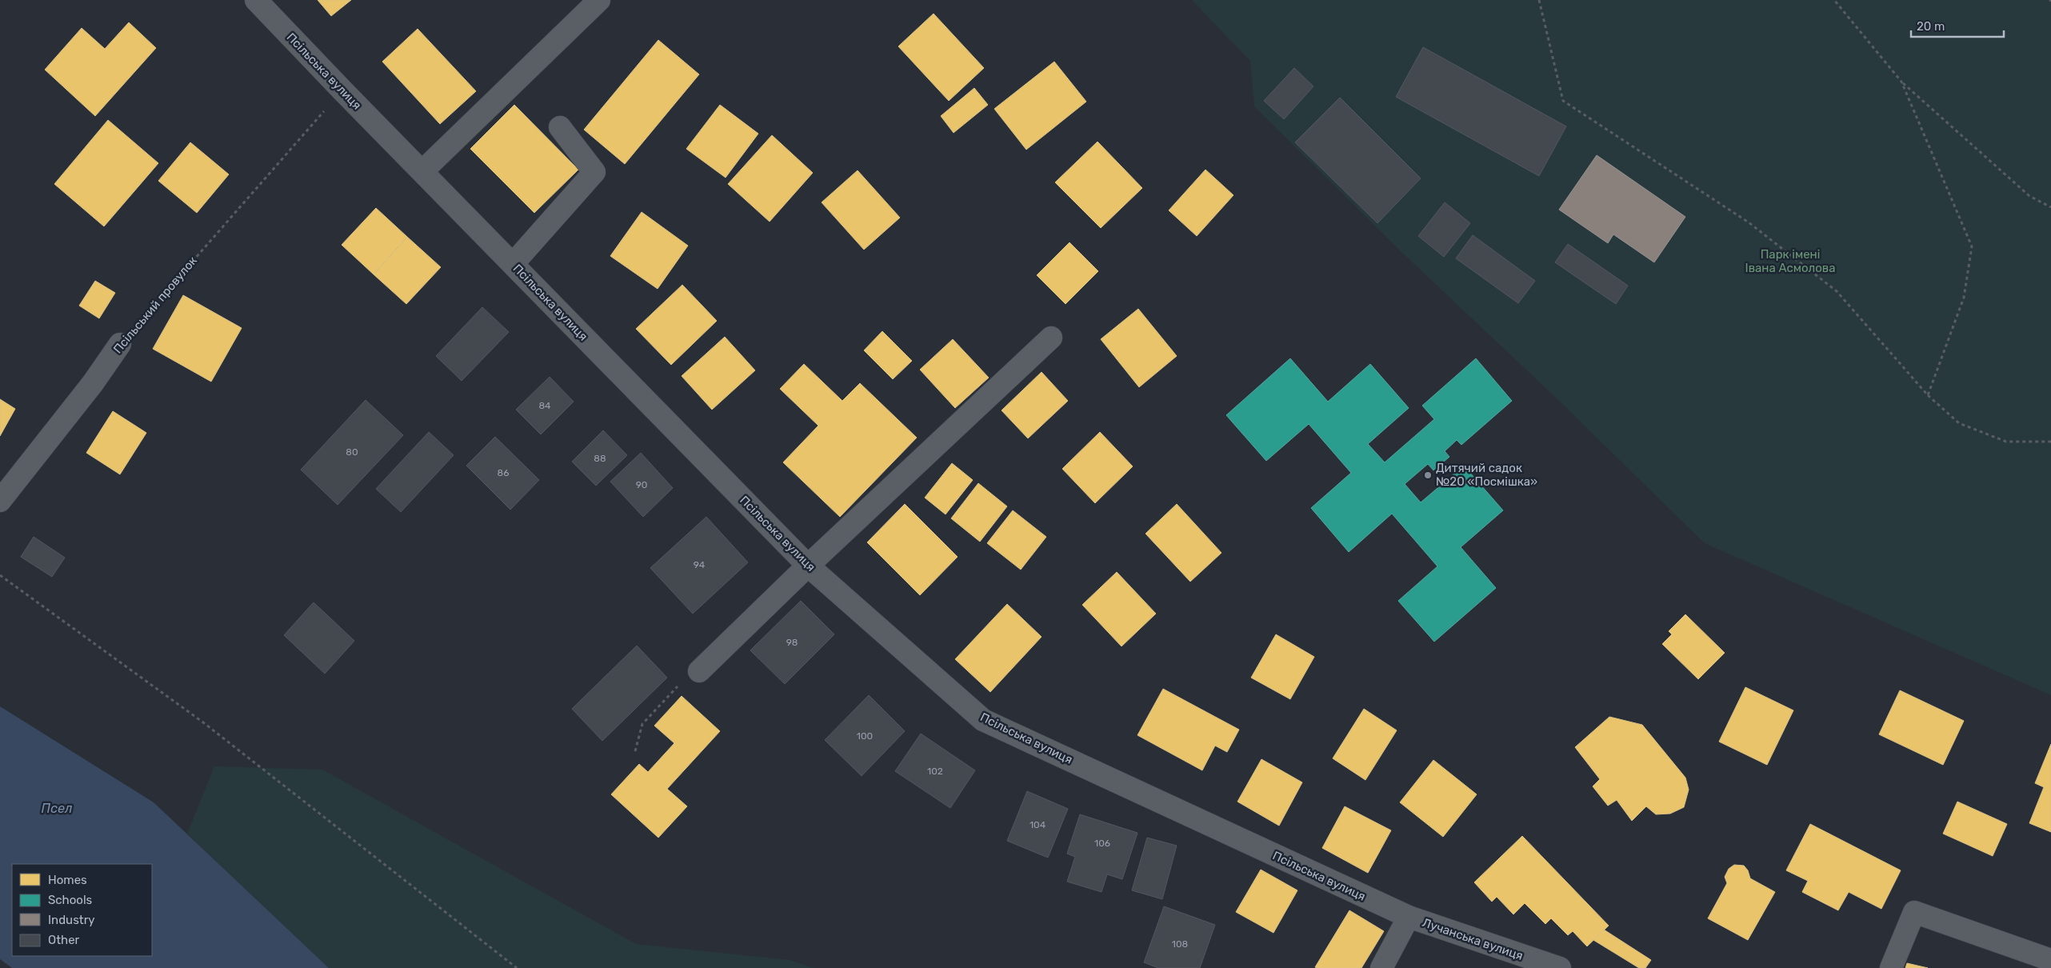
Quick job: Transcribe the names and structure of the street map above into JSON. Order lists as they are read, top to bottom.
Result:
{
  "streets": {
    "street": ["Псільська вулиця", "Псільський провулок", "Лучанська вулиця"]
  },
  "crossings": [
    ["Псільська вулиця", "Лучанська вулиця"]
  ],
  "water": ["Псел"],
  "parks": ["Парк імені Івана Асмолова"],
  "places": ["Дитячий садок №20 «Посмішка»"],
  "house_numbers": [
    "84",
    "80",
    "88",
    "86",
    "90",
    "94",
    "98",
    "100",
    "102",
    "104",
    "106",
    "108"
  ],
  "legend": [
    "Homes",
    "Schools",
    "Industry",
    "Other"
  ],
  "scale_bar": "20 m"
}
